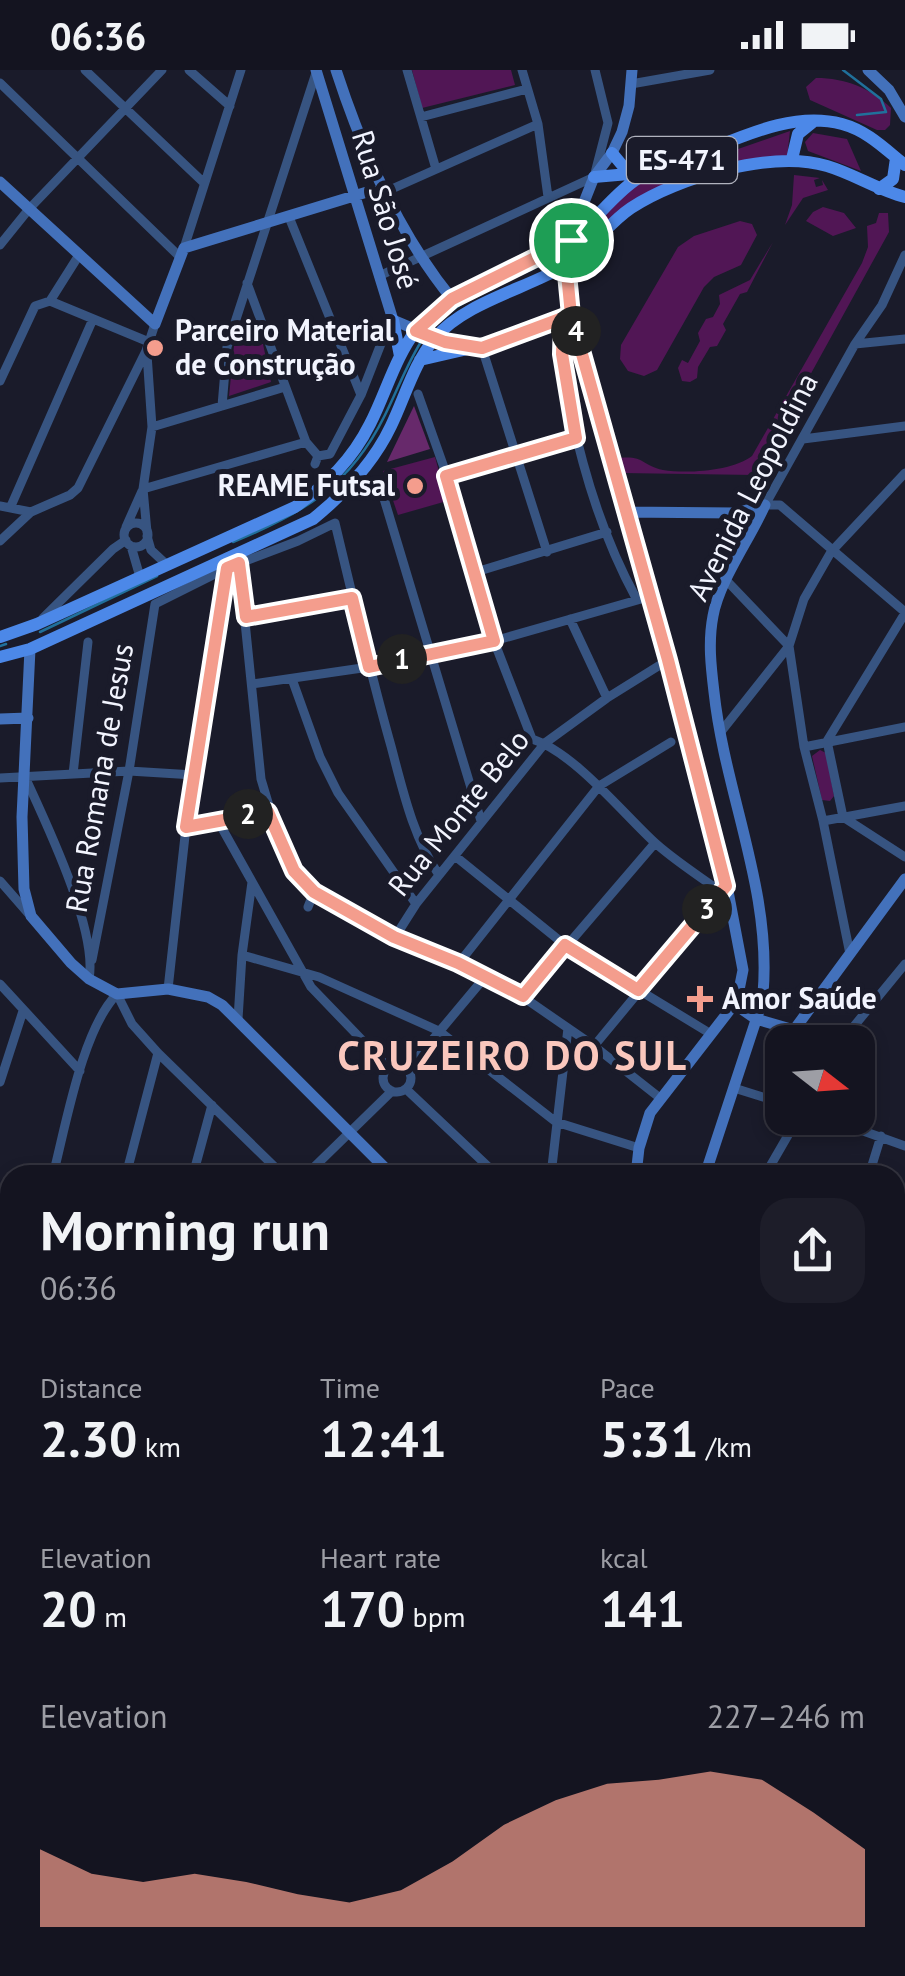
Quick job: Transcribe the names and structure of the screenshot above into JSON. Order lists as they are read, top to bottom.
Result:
{
  "streets": {
    "main road": ["ES-471"],
    "street": [
      "Rua São José",
      "Avenida Leopoldina",
      "Rua Romana de Jesus",
      "Rua Monte Belo"
    ]
  },
  "crossings": [
    ["ES-471", "Rua São José"]
  ],
  "districts": ["CRUZEIRO DO SUL"],
  "places": {
    "other": ["Parceiro Material de Construção", "REAME Futsal"],
    "health": ["Amor Saúde"]
  },
  "north": "right",
  "page": {
    "status": "06:36",
    "pins": [
      "4",
      "1",
      "2",
      "3"
    ],
    "heading": ["Morning run", "06:36"],
    "stats": [
      ["Distance", "2.30 km"],
      ["Time", "12:41"],
      ["Pace", "5:31 /km"],
      ["Elevation", "20 m"],
      ["Heart rate", "170 bpm"],
      ["kcal", "141"]
    ],
    "chart": ["Elevation", "227–246 m"]
  }
}
